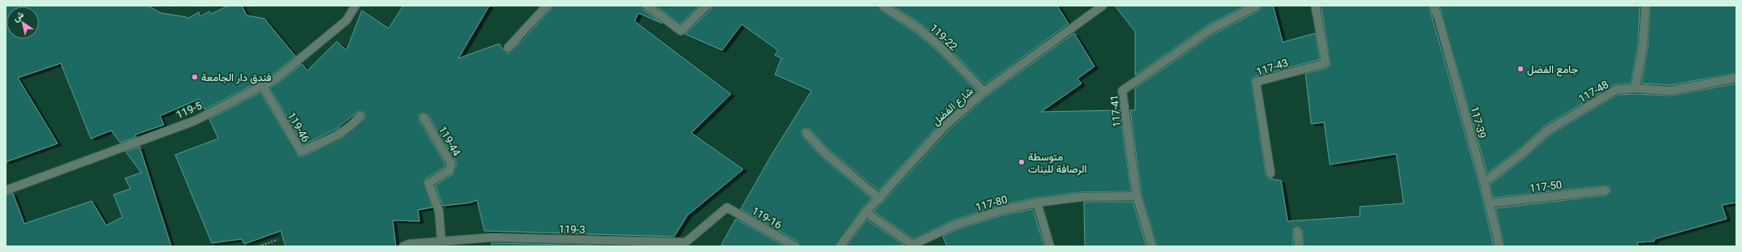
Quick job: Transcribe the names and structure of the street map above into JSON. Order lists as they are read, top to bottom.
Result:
{
  "streets": {
    "street": [
      "119-22",
      "117-43",
      "117-48",
      "شارع الفضل",
      "119-5",
      "117-41",
      "117-39",
      "119-46",
      "119-44",
      "117-50",
      "117-80",
      "119-16",
      "119-3"
    ]
  },
  "crossings": [
    ["119-22", "شارع الفضل"],
    ["117-48", "117-39"],
    ["شارع الفضل", "117-80"],
    ["119-5", "119-46"],
    ["117-41", "117-80"],
    ["117-39", "117-50"],
    ["119-44", "119-3"],
    ["119-16", "119-3"]
  ],
  "places": ["جامع الفضل", "فندق دار الجامعة", "متوسطة الرصافة للبنات"],
  "north": "top left"
}
